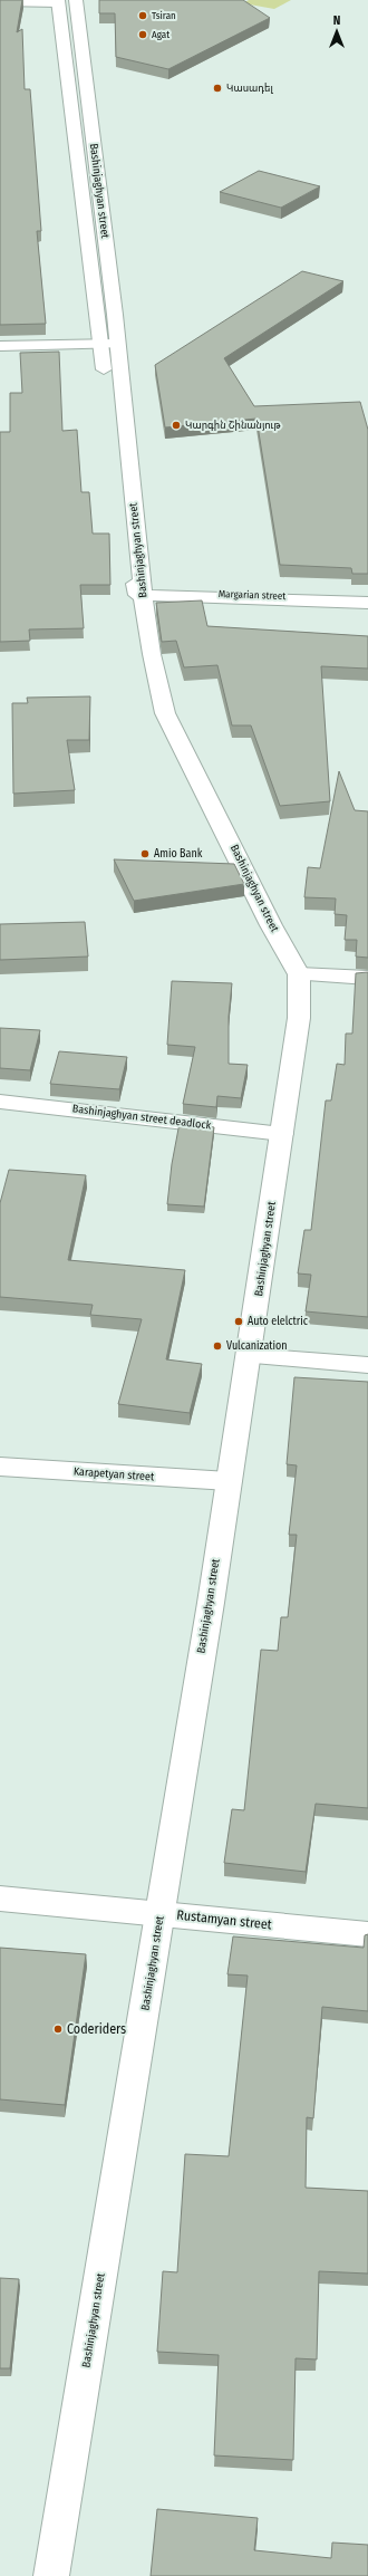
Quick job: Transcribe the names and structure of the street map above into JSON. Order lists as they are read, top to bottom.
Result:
{
  "streets": {
    "main road": [
      "Bashinjaghyan street",
      "Margarian street",
      "Bashinjaghyan street deadlock",
      "Karapetyan street",
      "Rustamyan street"
    ]
  },
  "crossings": [
    ["Bashinjaghyan street", "Margarian street"],
    ["Bashinjaghyan street", "Bashinjaghyan street deadlock"],
    ["Bashinjaghyan street", "Karapetyan street"],
    ["Bashinjaghyan street", "Rustamyan street"]
  ],
  "places": [
    "Tsiran",
    "Agat",
    "Կասադել",
    "Կարգին Շինանյութ",
    "Amio Bank",
    "Auto elelctric",
    "Vulcanization",
    "Coderiders"
  ],
  "north": "top"
}
